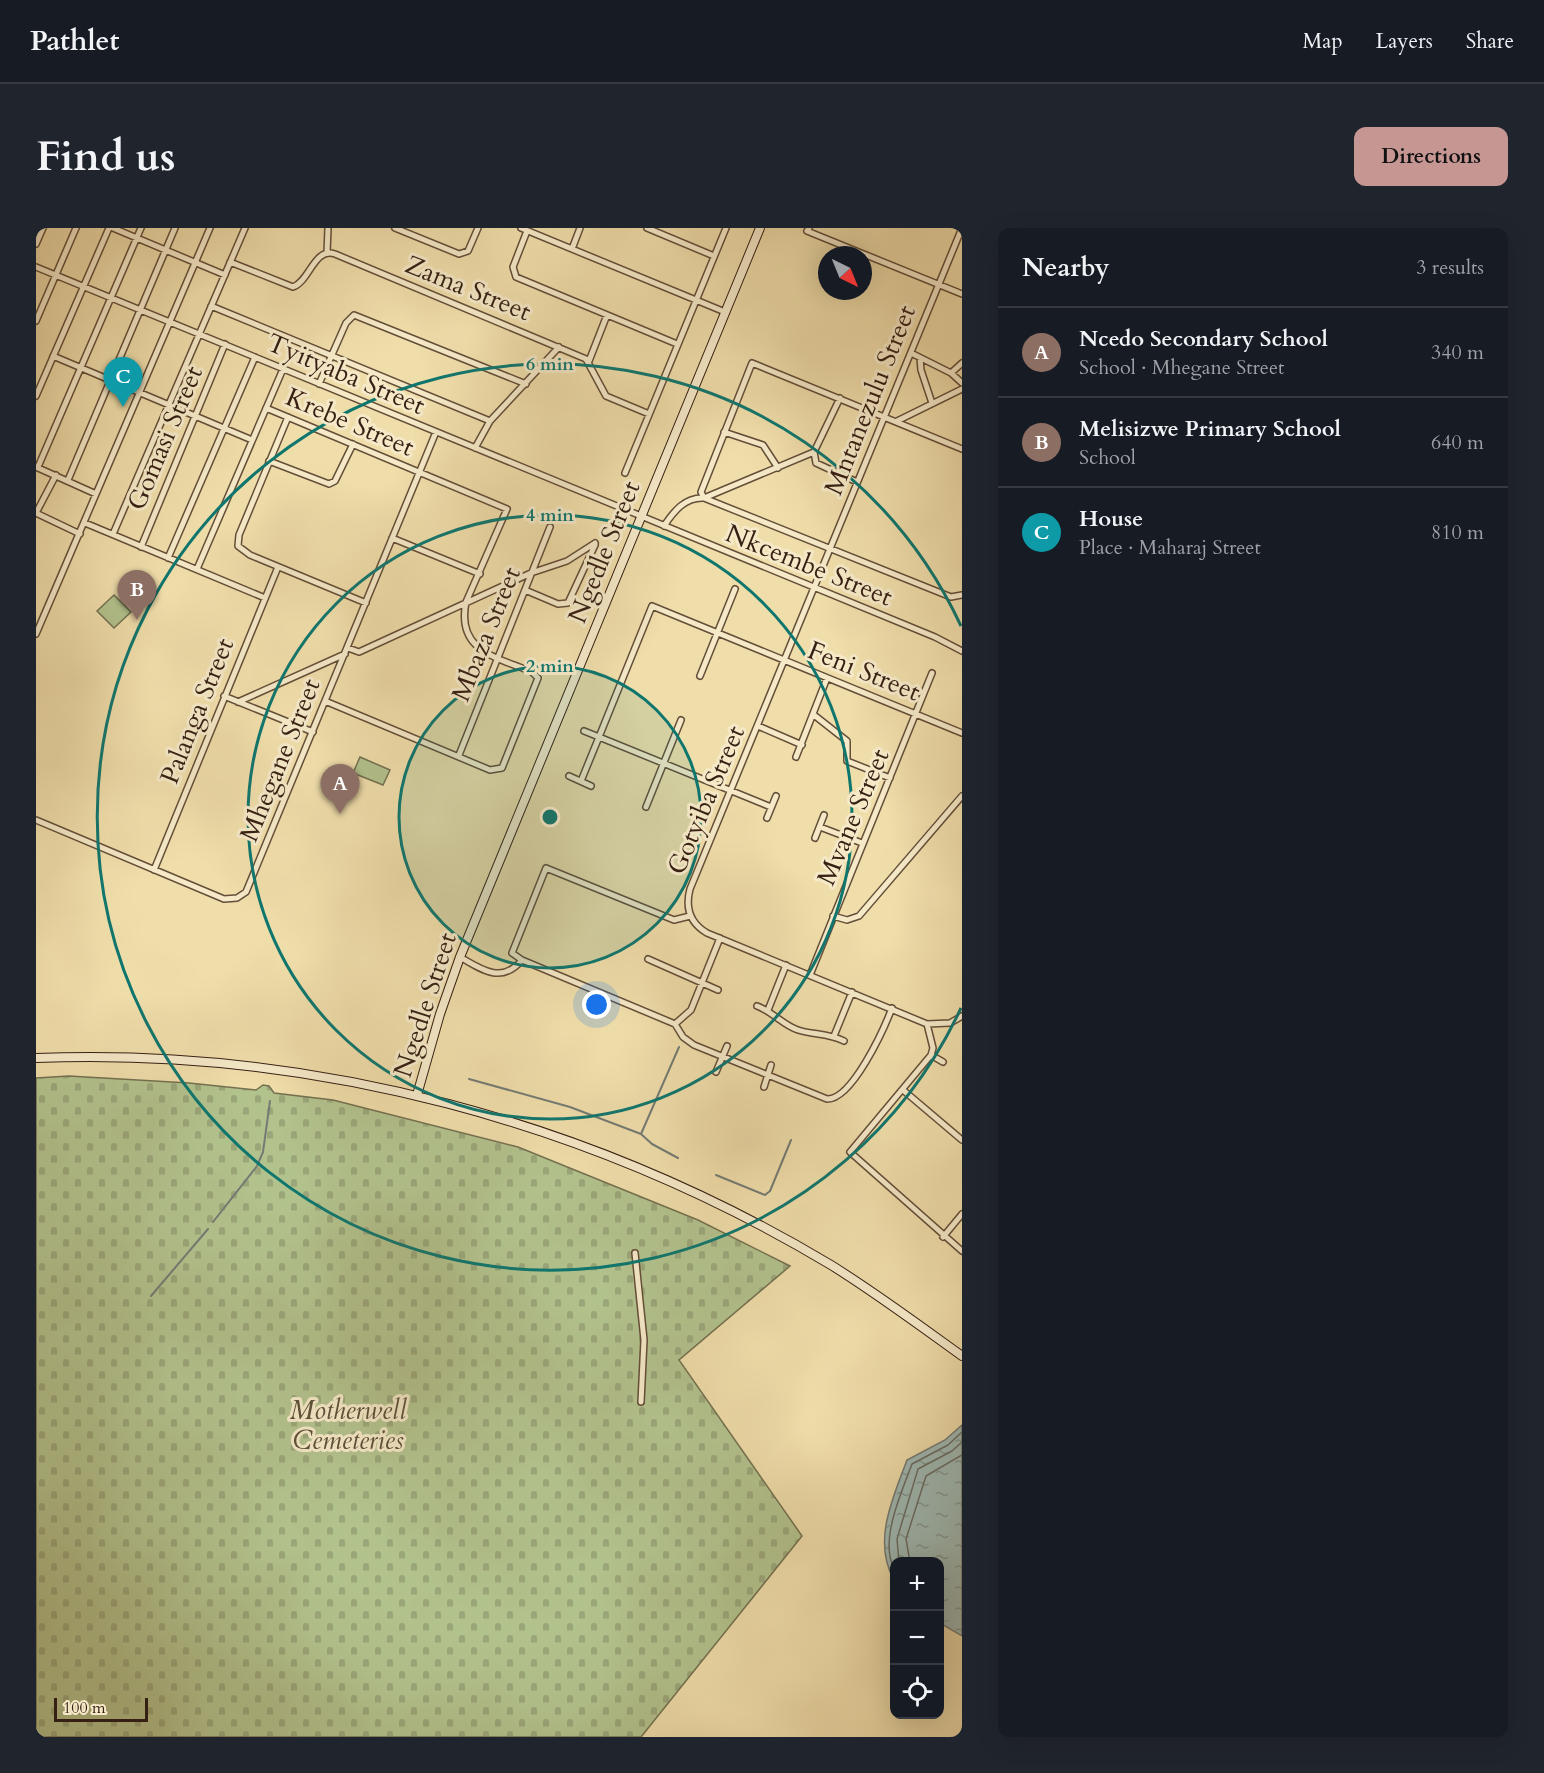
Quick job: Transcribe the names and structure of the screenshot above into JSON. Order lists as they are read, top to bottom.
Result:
{
  "streets": {
    "main road": ["Ngedle Street"],
    "street": [
      "Zama Street",
      "Tyityaba Street",
      "Mntanezulu Street",
      "Krebe Street",
      "Gomasi Street",
      "Nkcembe Street",
      "Mbaza Street",
      "Feni Street",
      "Palanga Street",
      "Mhegane Street",
      "Gotyiba Street",
      "Mvane Street"
    ]
  },
  "crossings": [
    ["Tyityaba Street", "Gomasi Street"],
    ["Tyityaba Street", "Ngedle Street"],
    ["Tyityaba Street", "Nkcembe Street"],
    ["Tyityaba Street", "Mhegane Street"],
    ["Mntanezulu Street", "Nkcembe Street"],
    ["Mntanezulu Street", "Gotyiba Street"],
    ["Krebe Street", "Mhegane Street"],
    ["Ngedle Street", "Nkcembe Street"],
    ["Nkcembe Street", "Gotyiba Street"],
    ["Feni Street", "Gotyiba Street"],
    ["Feni Street", "Mvane Street"],
    ["Palanga Street", "Mhegane Street"],
    ["Gotyiba Street", "Mvane Street"]
  ],
  "parks": ["Motherwell Cemeteries"],
  "scale_bar": "100 m",
  "north": "bottom right",
  "page": {
    "header": "Pathlet",
    "nav": ["Map", "Layers", "Share"],
    "buttons": "Directions",
    "title": "Find us",
    "heading": ["Nearby", "3 results"],
    "list": [
      {
        "mark": "A",
        "name": "Ncedo Secondary School",
        "note": "School · Mhegane Street",
        "value": "340 m"
      },
      {
        "mark": "B",
        "name": "Melisizwe Primary School",
        "note": "School",
        "value": "640 m"
      },
      {
        "mark": "C",
        "name": "House",
        "note": "Place · Maharaj Street",
        "value": "810 m"
      }
    ],
    "pins": ["C", "B", "A"],
    "map_buttons": ["+", "−"],
    "scale": "100 m"
  },
  "rings": ["6 min", "4 min", "2 min"]
}
